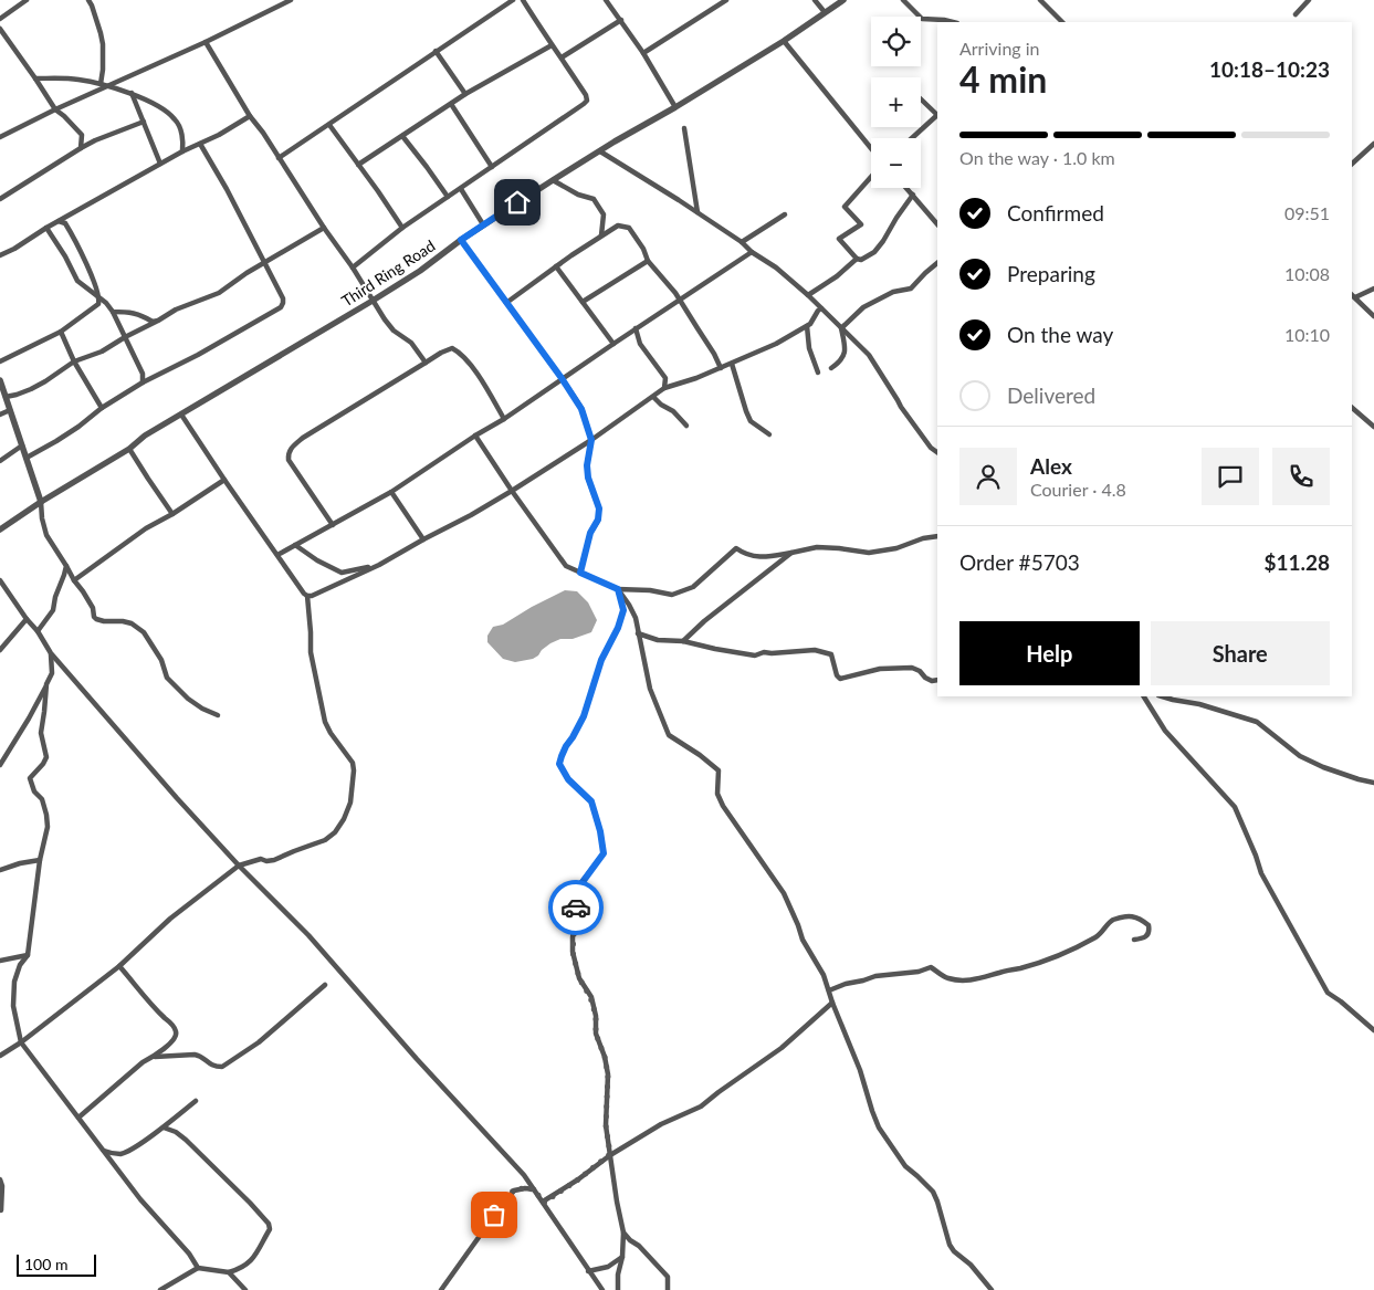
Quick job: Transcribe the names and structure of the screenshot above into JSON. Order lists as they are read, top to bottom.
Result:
{
  "streets": {
    "street": ["Third Ring Road"]
  },
  "scale_bar": "100 m",
  "page": {
    "map_buttons": ["+", "−"],
    "heading": ["4 min", "Arriving in", "10:18–10:23"],
    "panel": [
      "Alex",
      "Courier · 4.8",
      "Order #5703",
      "$11.28"
    ],
    "bar": "On the way · 1.0 km",
    "list": [
      ["Confirmed", "09:51"],
      ["Preparing", "10:08"],
      ["On the way", "10:10"],
      "Delivered"
    ],
    "buttons": ["Help", "Share"],
    "scale": "100 m"
  }
}
